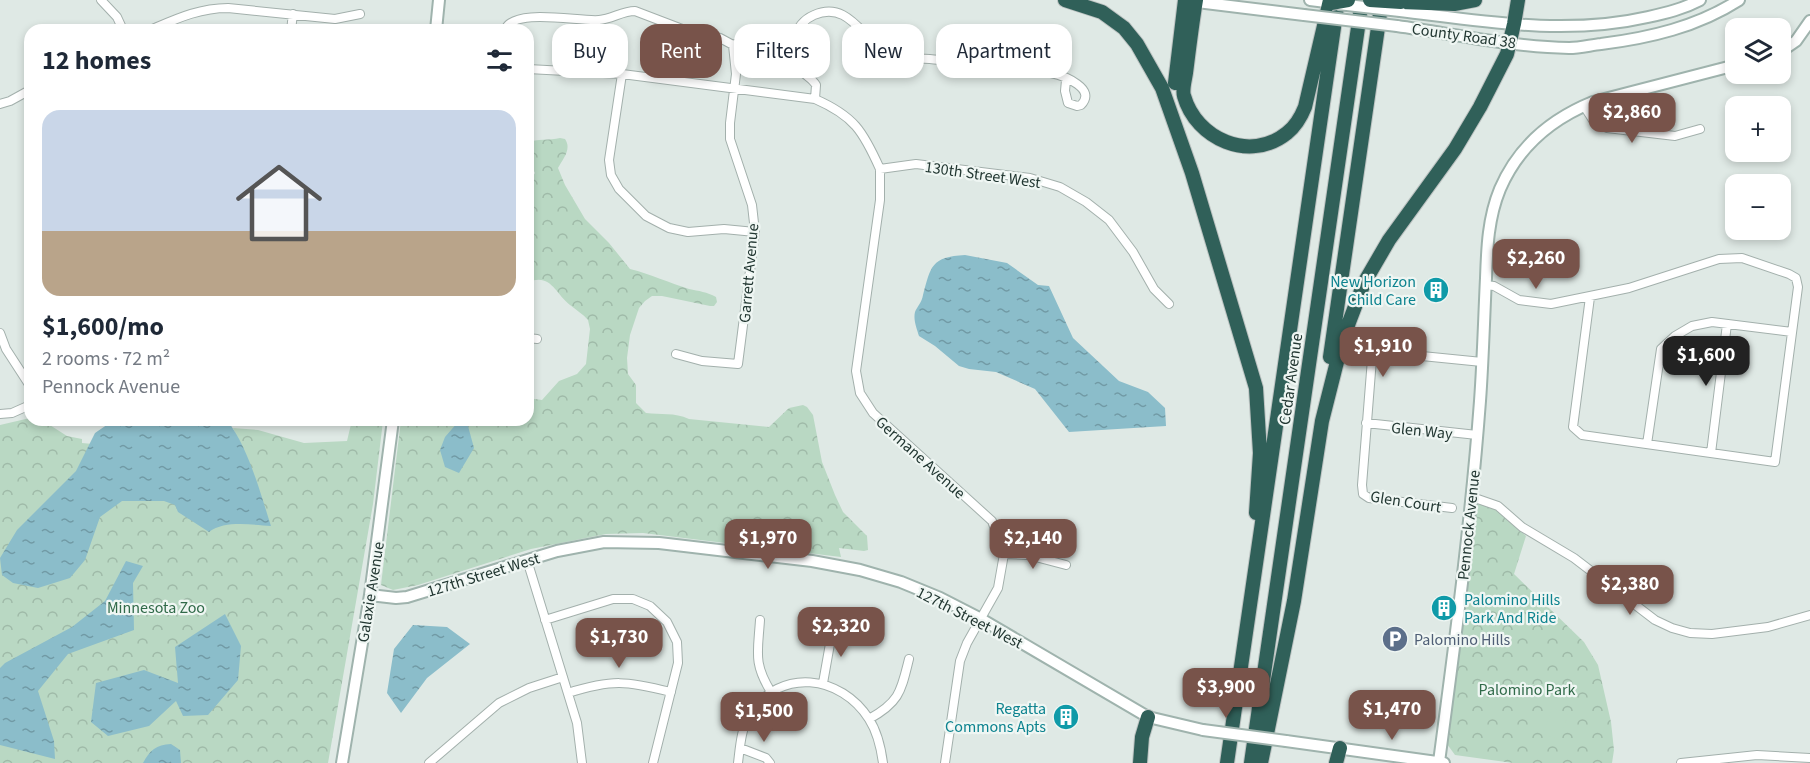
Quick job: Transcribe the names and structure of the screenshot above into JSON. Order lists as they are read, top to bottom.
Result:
{
  "streets": {
    "highway": ["Cedar Avenue"],
    "street": [
      "County Road 38",
      "130th Street West",
      "Garrett Avenue",
      "Glen Way",
      "Germane Avenue",
      "Glen Court",
      "Pennock Avenue",
      "127th Street West",
      "Galaxie Avenue"
    ]
  },
  "crossings": [
    ["County Road 38", "Cedar Avenue"],
    ["130th Street West", "Germane Avenue"],
    ["Glen Way", "Glen Court"],
    ["Glen Way", "Pennock Avenue"],
    ["Germane Avenue", "127th Street West"],
    ["Pennock Avenue", "127th Street West"],
    ["127th Street West", "Galaxie Avenue"]
  ],
  "parks": ["Minnesota Zoo", "Palomino Park"],
  "places": {
    "building": ["New Horizon Child Care", "Palomino Hills Park And Ride", "Regatta Commons Apts"],
    "parking": ["Palomino Hills"]
  },
  "page": {
    "map_buttons": ["+", "−"],
    "chip": [
      "Buy",
      "Rent",
      "Filters",
      "New",
      "Apartment"
    ],
    "heading": "12 homes",
    "price": [
      "$2,860",
      "$2,260",
      "$1,910",
      "$1,600",
      "$1,970",
      "$2,140",
      "$2,380",
      "$2,320",
      "$1,730",
      "$3,900",
      "$1,470",
      "$1,500"
    ],
    "list": [
      {
        "name": "$1,600/mo",
        "note": "2 rooms · 72 m² · Pennock Avenue"
      }
    ]
  }
}
